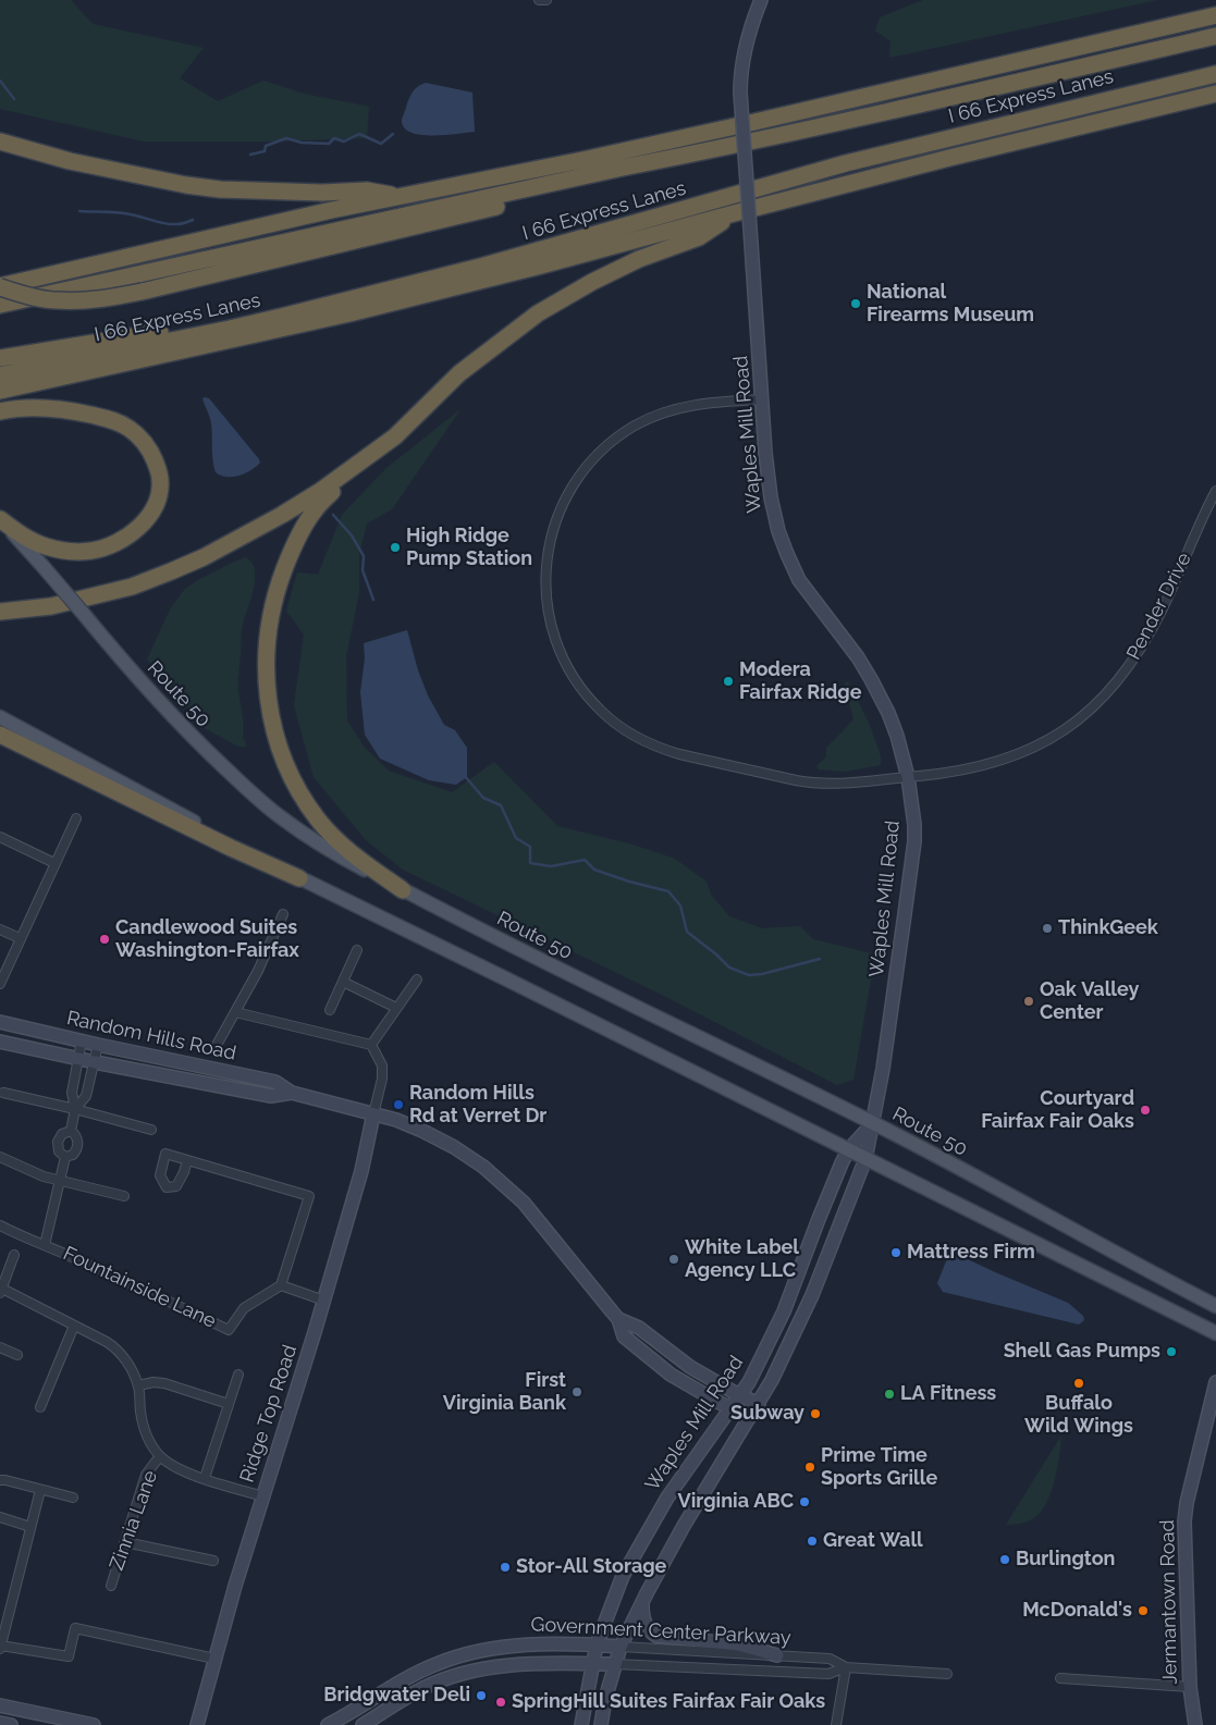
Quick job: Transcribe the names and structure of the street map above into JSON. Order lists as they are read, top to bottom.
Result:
{
  "streets": {
    "highway": ["I 66 Express Lanes"],
    "main road": [
      "Waples Mill Road",
      "Route 50",
      "Random Hills Road",
      "Ridge Top Road",
      "Jermantown Road",
      "Government Center Parkway"
    ],
    "street": ["Pender Drive", "Fountainside Lane", "Zinnia Lane"]
  },
  "crossings": [
    ["Waples Mill Road", "Pender Drive"],
    ["Waples Mill Road", "Route 50"],
    ["Waples Mill Road", "Random Hills Road"],
    ["Waples Mill Road", "Government Center Parkway"],
    ["Random Hills Road", "Fountainside Lane"],
    ["Random Hills Road", "Ridge Top Road"]
  ],
  "places": [
    "National Firearms Museum",
    "High Ridge Pump Station",
    "Modera Fairfax Ridge",
    "ThinkGeek",
    "Candlewood Suites Washington-Fairfax",
    "Oak Valley Center",
    "Random Hills Rd at Verret Dr",
    "Courtyard Fairfax Fair Oaks",
    "Mattress Firm",
    "White Label Agency LLC",
    "Shell Gas Pumps",
    "Buffalo Wild Wings",
    "First Virginia Bank",
    "LA Fitness",
    "Subway",
    "Prime Time Sports Grille",
    "Virginia ABC",
    "Great Wall",
    "Burlington",
    "Stor-All Storage",
    "McDonald's",
    "Bridgwater Deli",
    "SpringHill Suites Fairfax Fair Oaks"
  ]
}
